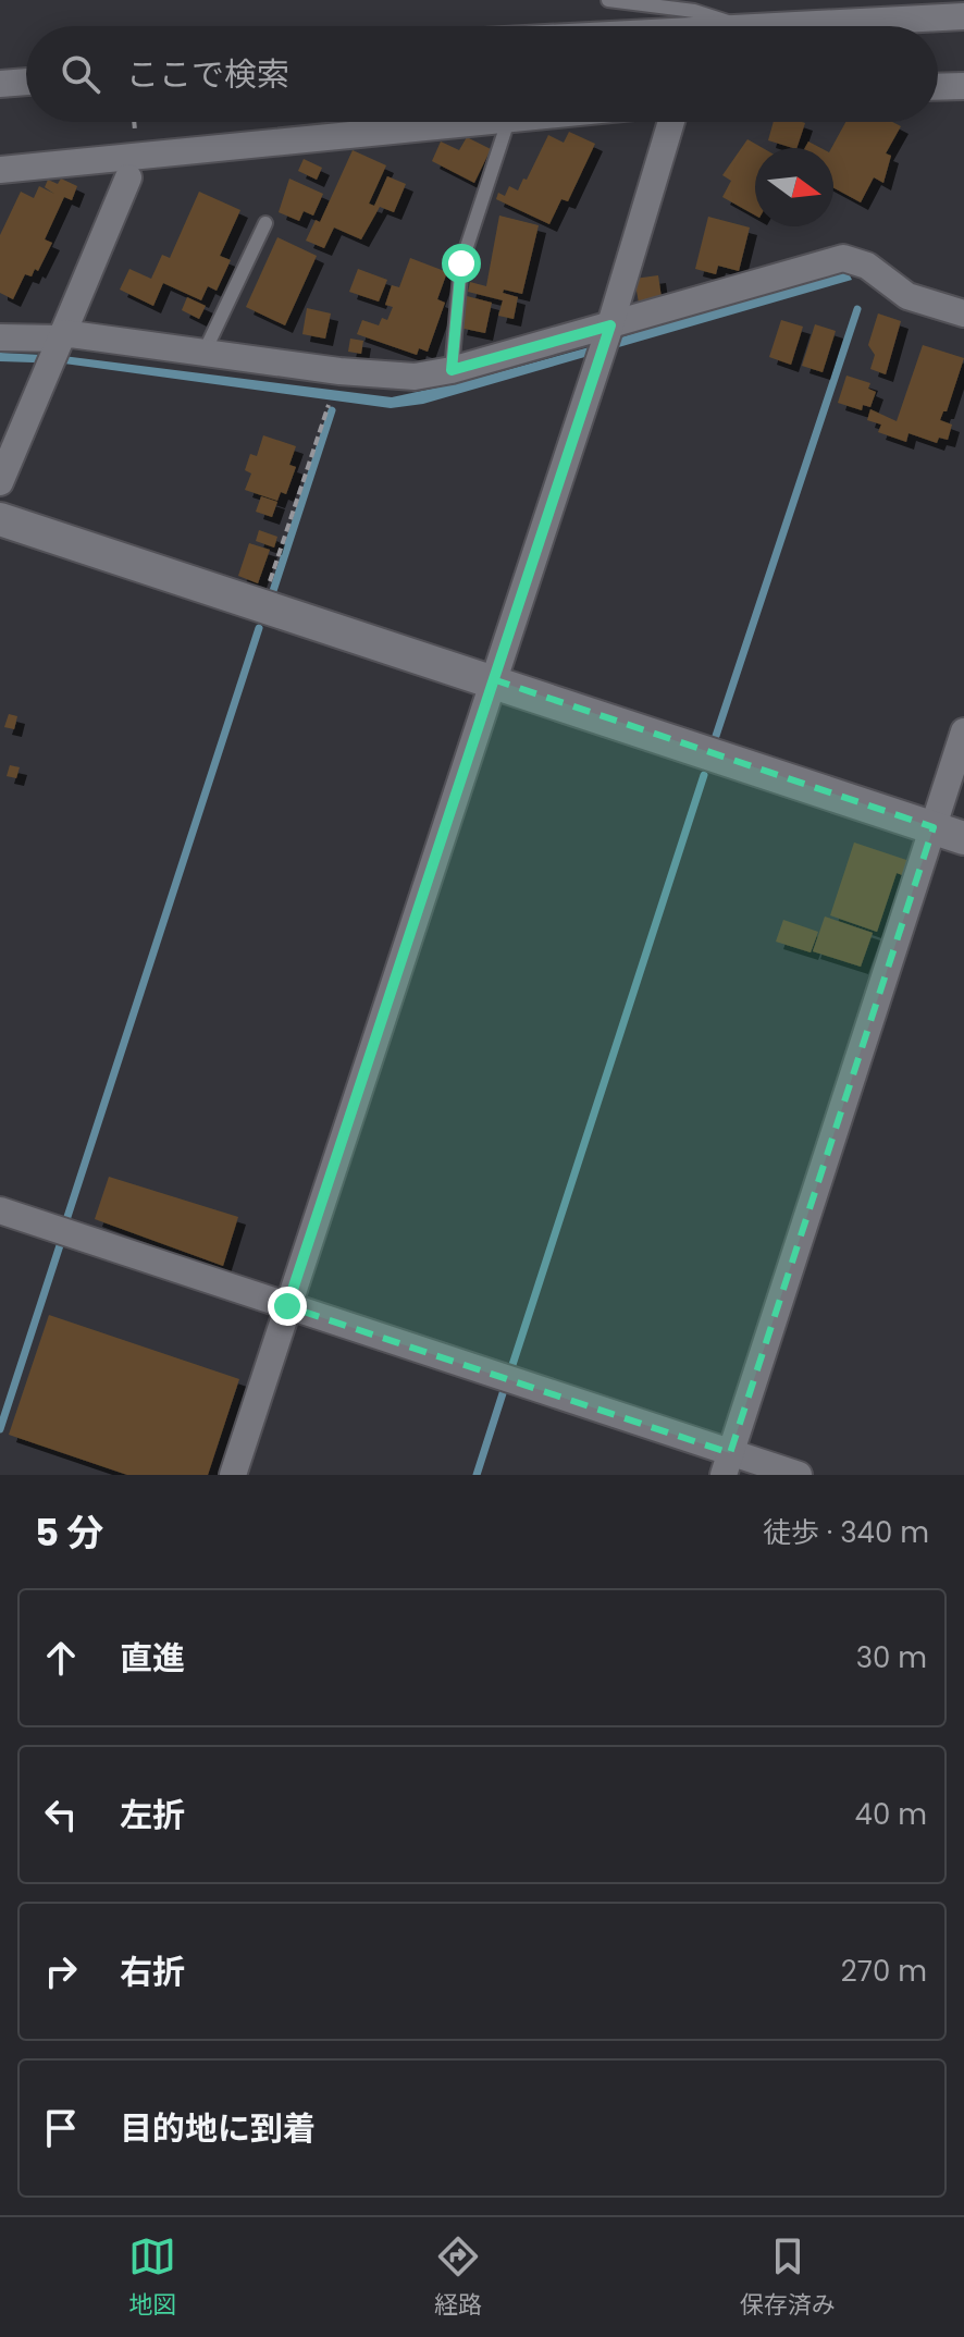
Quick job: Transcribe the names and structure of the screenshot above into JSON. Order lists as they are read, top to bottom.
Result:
{
  "north": "right",
  "page": {
    "search": "ここで検索",
    "heading": ["5 分", "徒歩 · 340 m"],
    "list": [
      ["直進", "30 m"],
      ["左折", "40 m"],
      ["右折", "270 m"],
      "目的地に到着"
    ],
    "nav": ["地図", "経路", "保存済み"]
  }
}
